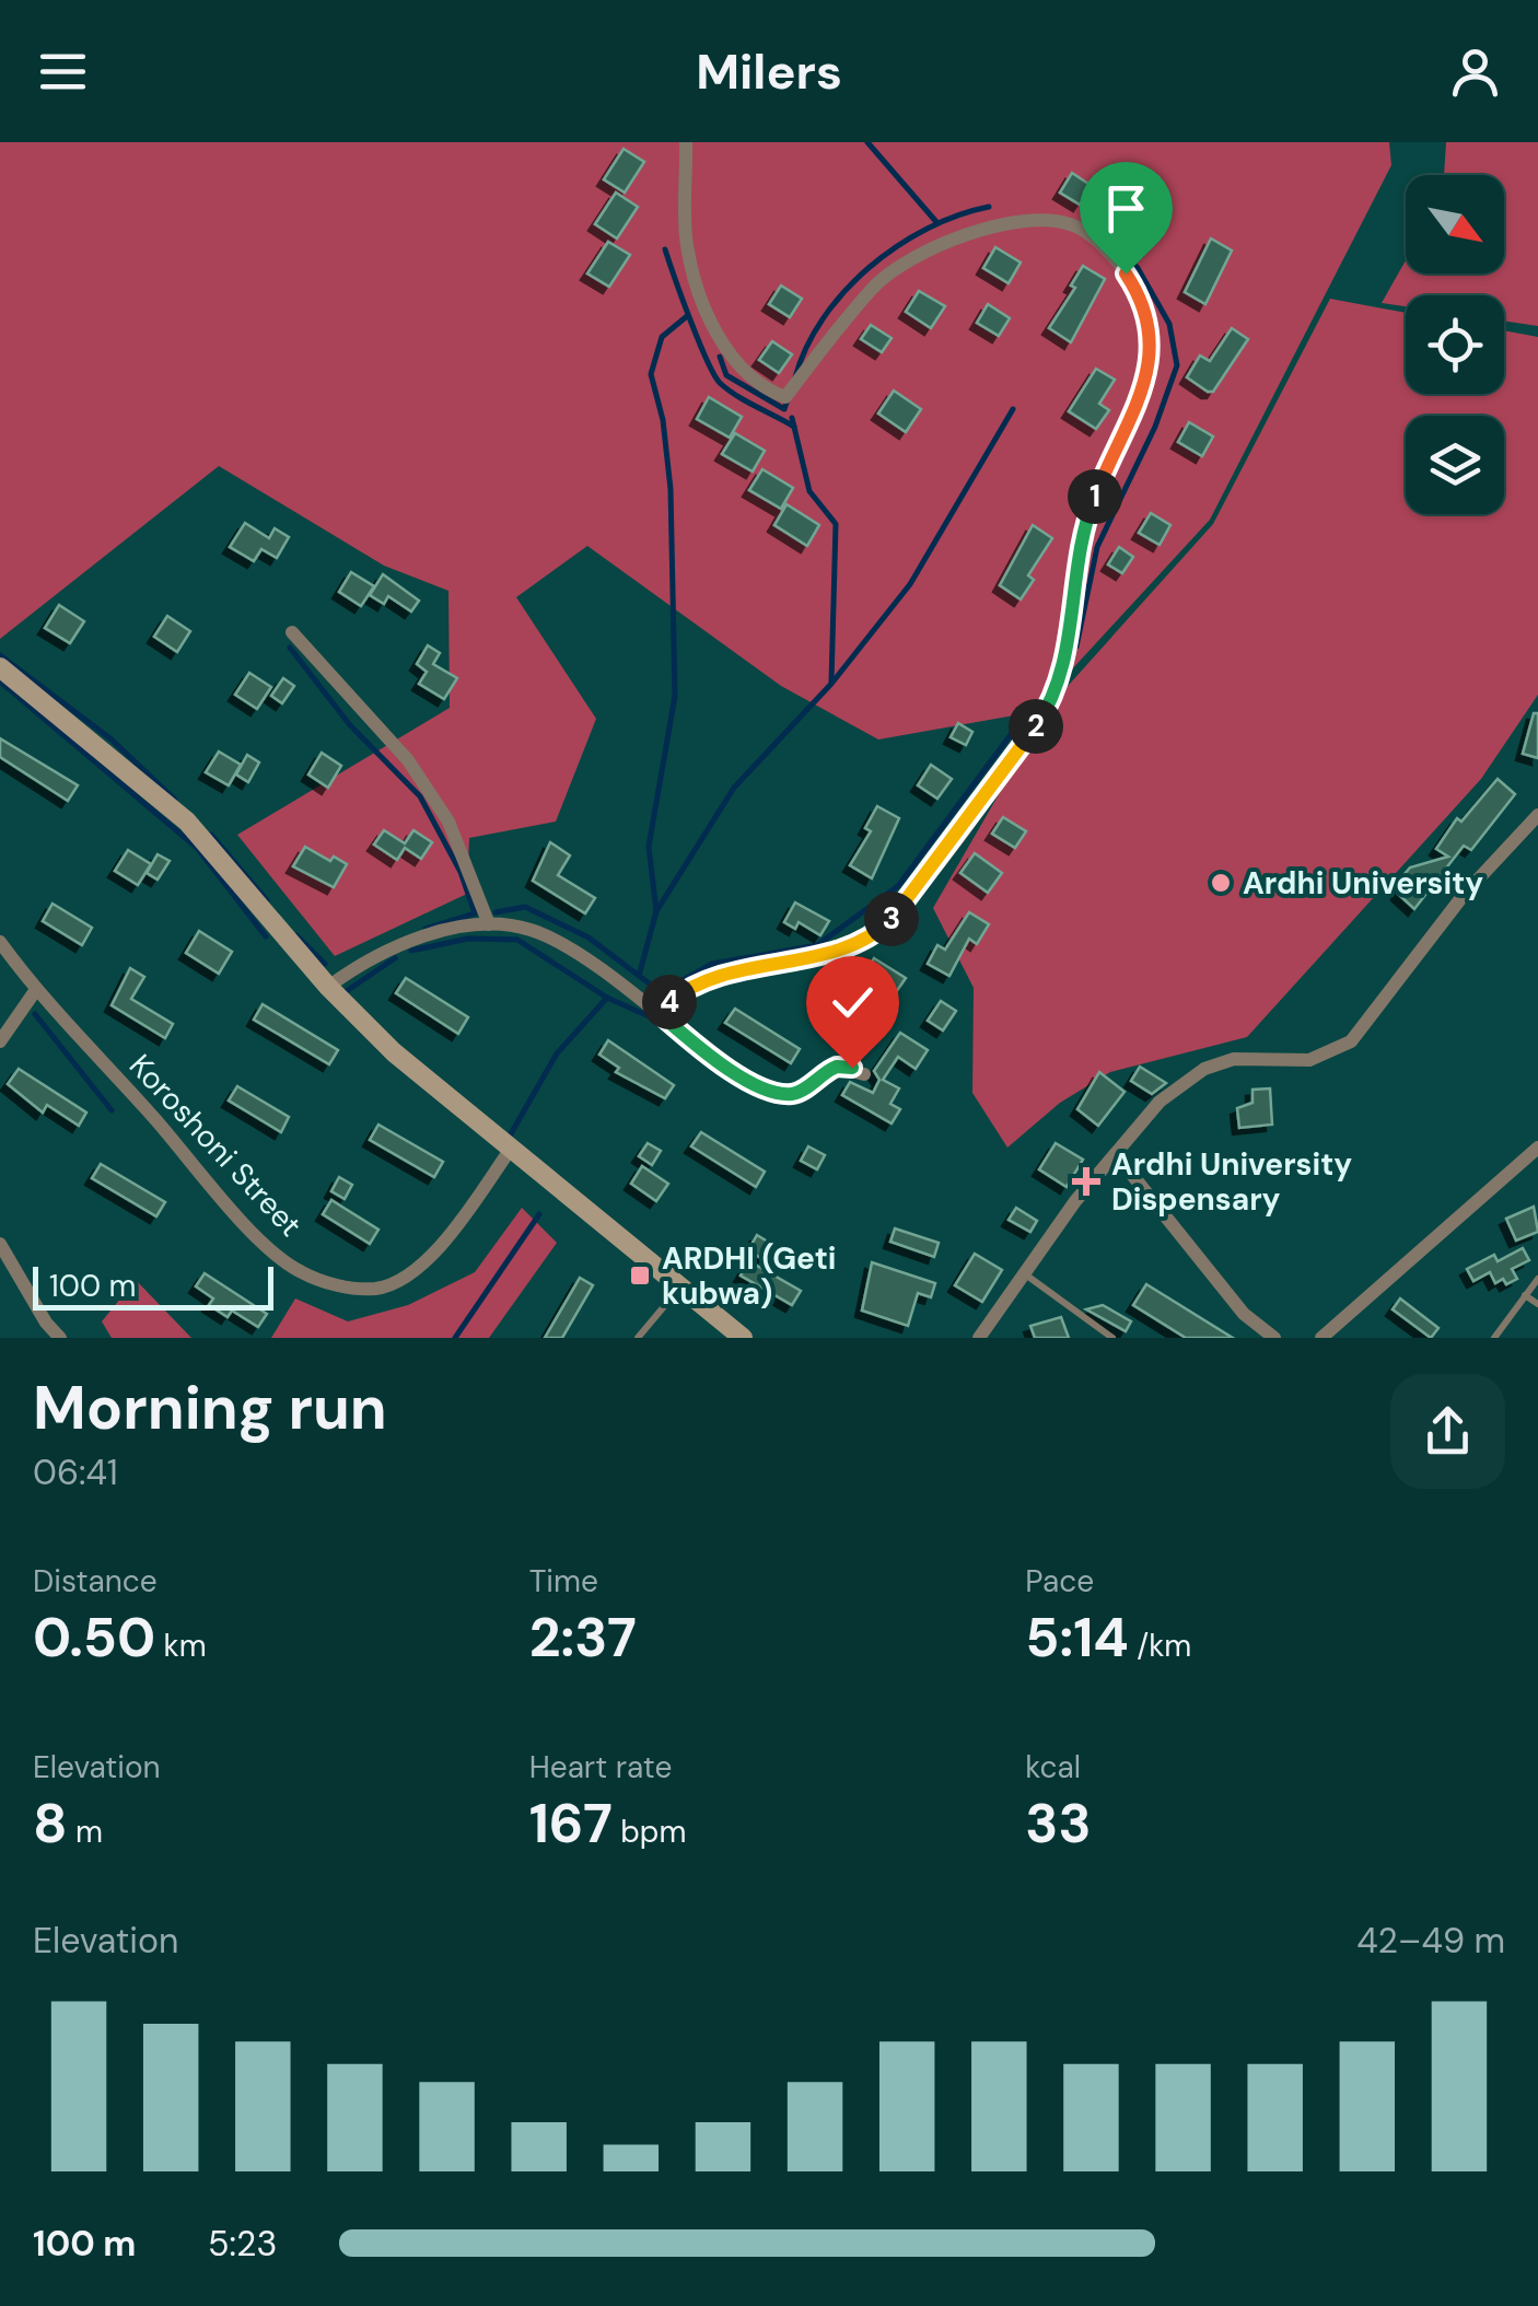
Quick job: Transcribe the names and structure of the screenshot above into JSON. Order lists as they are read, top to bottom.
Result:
{
  "streets": {
    "street": ["Koroshoni Street"]
  },
  "places": {
    "other": ["Ardhi University"],
    "health": ["Ardhi University Dispensary"],
    "transit": ["ARDHI (Geti kubwa)"]
  },
  "scale_bar": "100 m",
  "north": "bottom right",
  "page": {
    "header": "Milers",
    "pins": [
      "1",
      "2",
      "3",
      "4"
    ],
    "scale": "100 m",
    "heading": ["Morning run", "06:41"],
    "stats": [
      ["Distance", "0.50 km"],
      ["Time", "2:37"],
      ["Pace", "5:14 /km"],
      ["Elevation", "8 m"],
      ["Heart rate", "167 bpm"],
      ["kcal", "33"]
    ],
    "chart": ["Elevation", "42–49 m"],
    "list": [
      {
        "name": "100 m",
        "note": "5:23"
      }
    ]
  }
}
